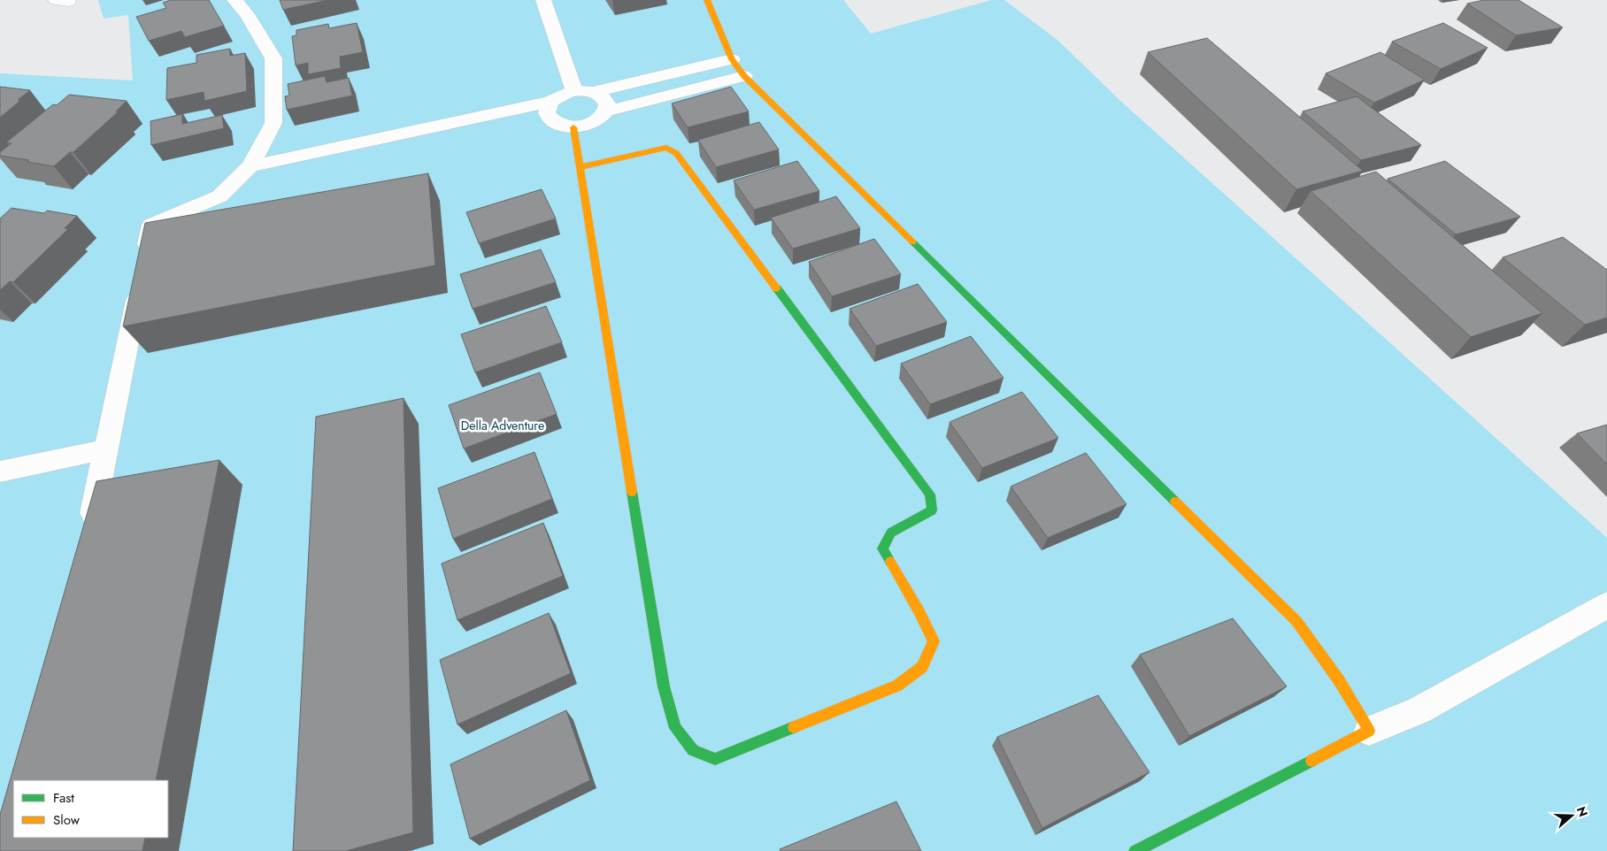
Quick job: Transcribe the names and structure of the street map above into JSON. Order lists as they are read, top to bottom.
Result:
{
  "parks": ["Della Adventure"],
  "legend": ["Fast", "Slow"],
  "north": "right"
}
